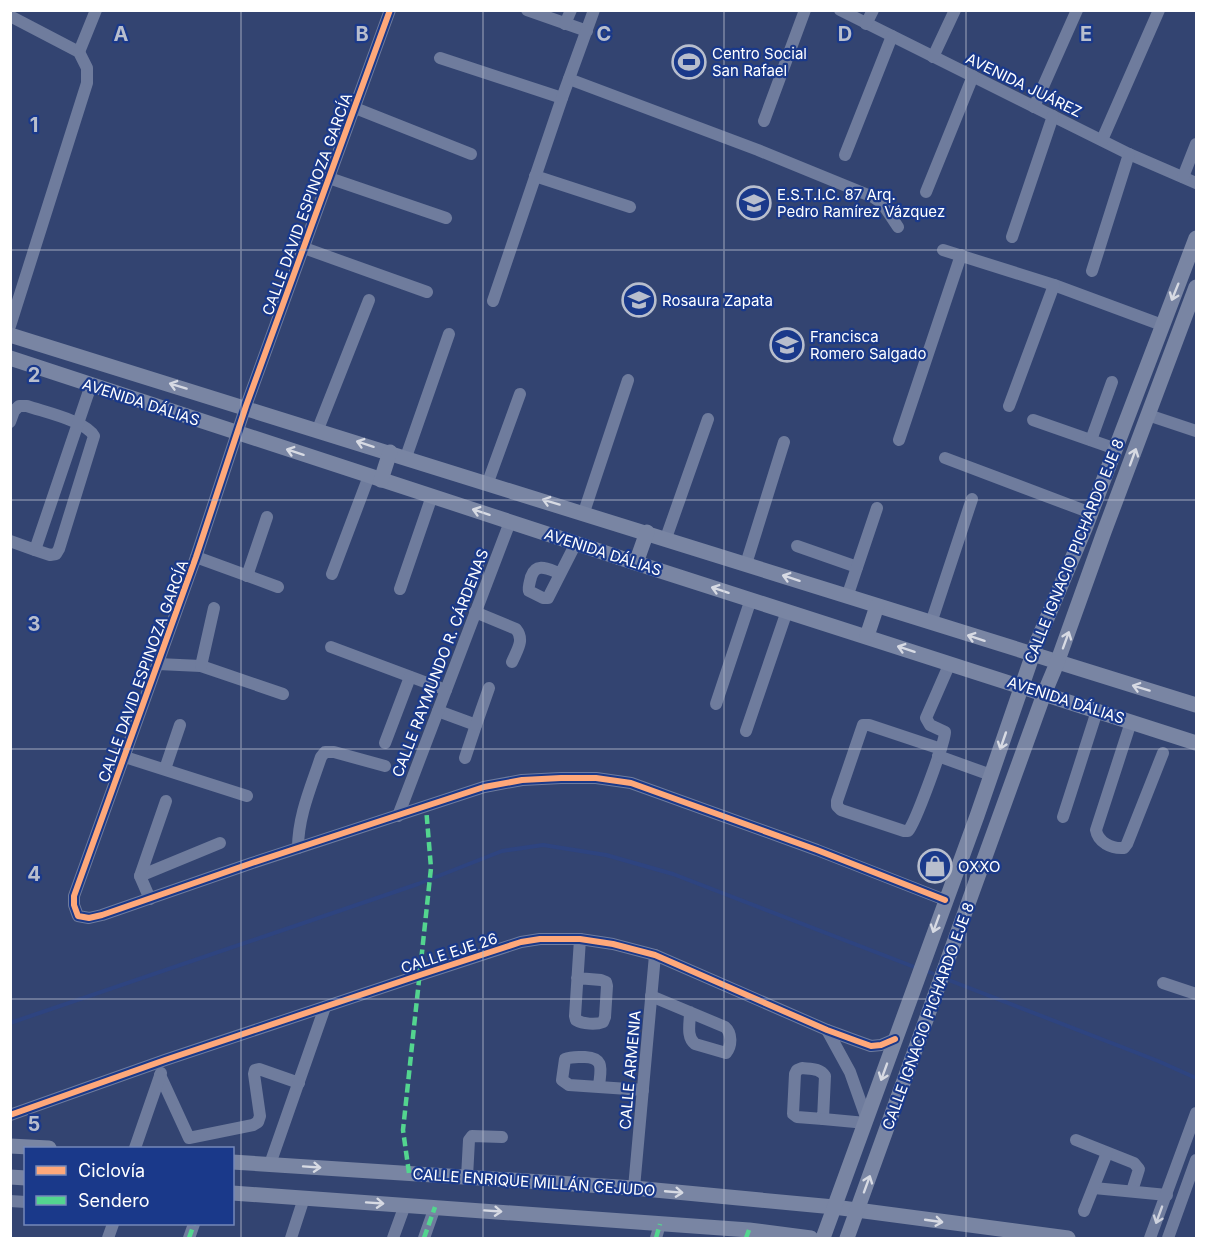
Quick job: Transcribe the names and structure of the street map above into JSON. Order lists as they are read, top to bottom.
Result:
{
  "streets": {
    "main road": ["AVENIDA DÁLIAS", "CALLE IGNACIO PICHARDO EJE 8", "CALLE ENRIQUE MILLÁN CEJUDO"],
    "street": [
      "AVENIDA JUÁREZ",
      "CALLE DAVID ESPINOZA GARCÍA",
      "CALLE RAYMUNDO R. CÁRDENAS",
      "CALLE EJE 26",
      "CALLE ARMENIA"
    ]
  },
  "crossings": [
    ["CALLE DAVID ESPINOZA GARCÍA", "AVENIDA DÁLIAS"],
    ["AVENIDA DÁLIAS", "CALLE IGNACIO PICHARDO EJE 8"],
    ["AVENIDA DÁLIAS", "CALLE RAYMUNDO R. CÁRDENAS"],
    ["CALLE IGNACIO PICHARDO EJE 8", "CALLE EJE 26"],
    ["CALLE IGNACIO PICHARDO EJE 8", "CALLE ENRIQUE MILLÁN CEJUDO"],
    ["CALLE EJE 26", "CALLE ARMENIA"],
    ["CALLE ARMENIA", "CALLE ENRIQUE MILLÁN CEJUDO"]
  ],
  "places": {
    "sports": ["Centro Social San Rafael"],
    "school or university": ["E.S.T.I.C. 87 Arq. Pedro Ramírez Vázquez", "Rosaura Zapata", "Francisca Romero Salgado"],
    "shop": ["OXXO"]
  },
  "legend": ["Ciclovía", "Sendero"],
  "grid": {
    "columns": [
      "A",
      "B",
      "C",
      "D",
      "E"
    ],
    "rows": [
      "1",
      "2",
      "3",
      "4",
      "5"
    ]
  }
}
